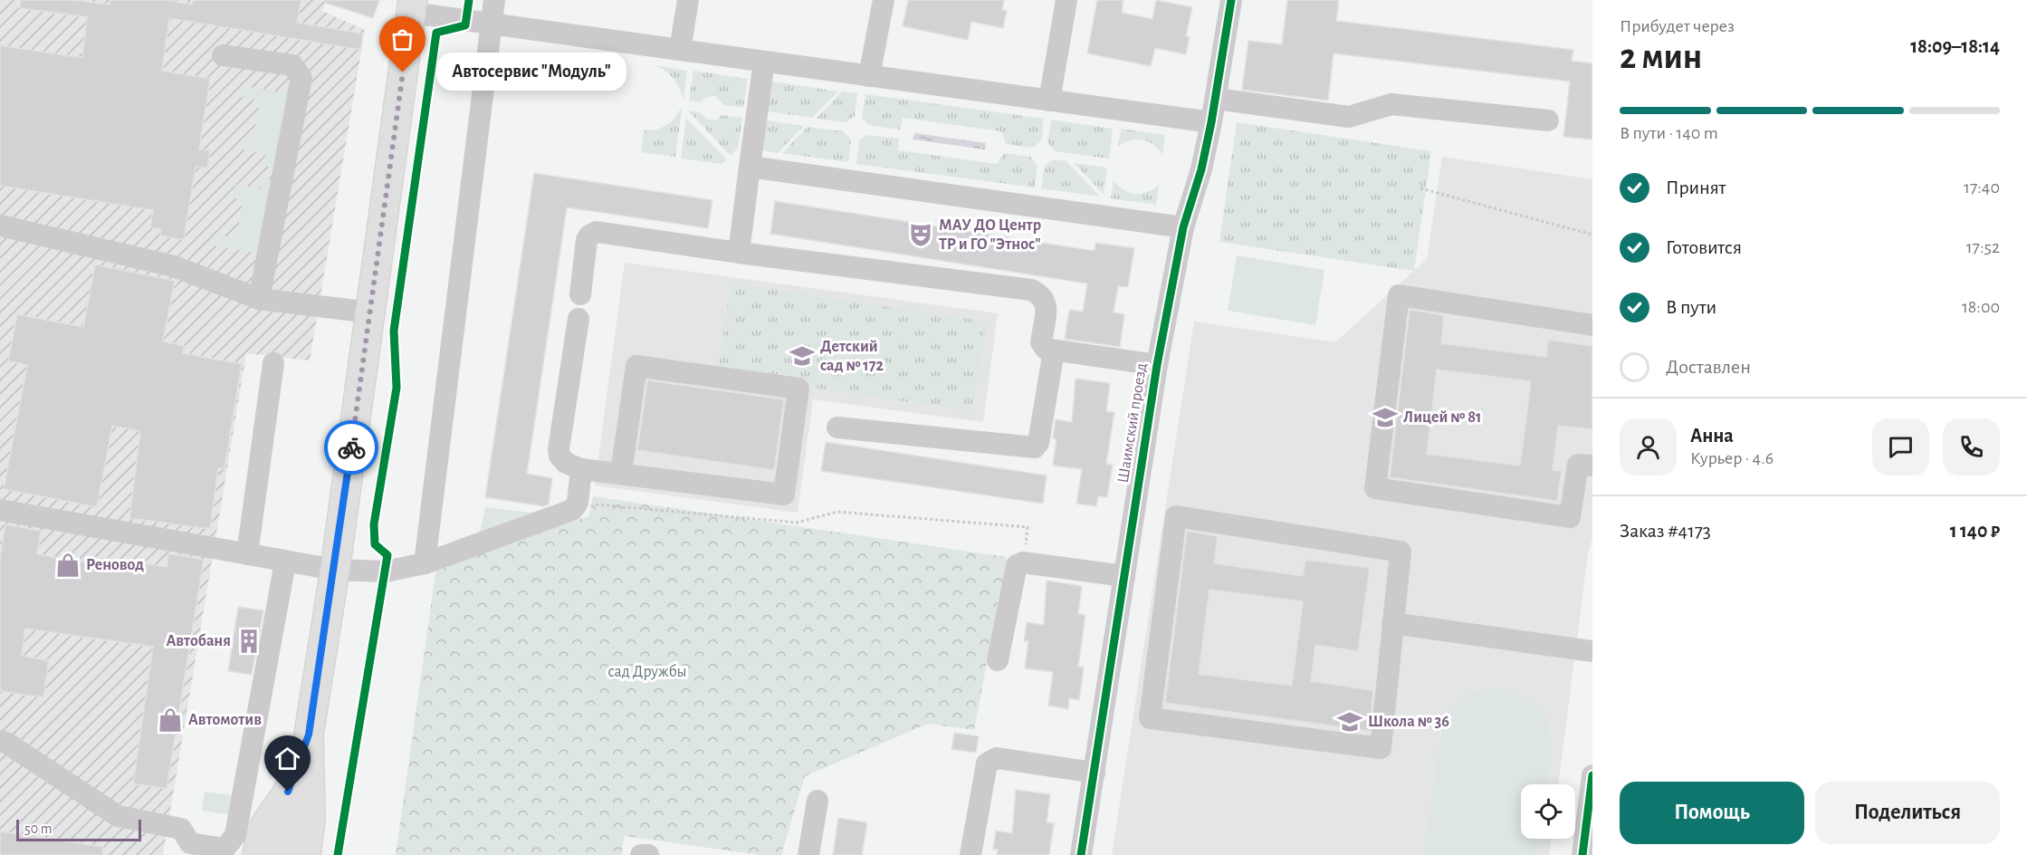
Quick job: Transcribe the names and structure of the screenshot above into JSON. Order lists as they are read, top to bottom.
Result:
{
  "streets": {
    "street": ["Шаимский проезд"]
  },
  "parks": ["сад Дружбы"],
  "places": {
    "other": ["Автосервис \"Модуль\""],
    "theatre": ["МАУ ДО Центр ТР и ГО \"Этнос\""],
    "school or university": ["Детский сад № 172", "Лицей № 81", "Школа № 36"],
    "shop": ["Реновод", "Автомотив"],
    "building": ["Автобаня"]
  },
  "scale_bar": "50 m",
  "page": {
    "heading": ["2 мин", "Прибудет через", "18:09–18:14"],
    "panel": [
      "Анна",
      "Курьер · 4.6",
      "Заказ #4173",
      "1 140 ₽"
    ],
    "bubble": "Автосервис \"Модуль\"",
    "bar": "В пути · 140 m",
    "list": [
      ["Принят", "17:40"],
      ["Готовится", "17:52"],
      ["В пути", "18:00"],
      "Доставлен"
    ],
    "buttons": ["Помощь", "Поделиться"],
    "scale": "50 m"
  }
}
